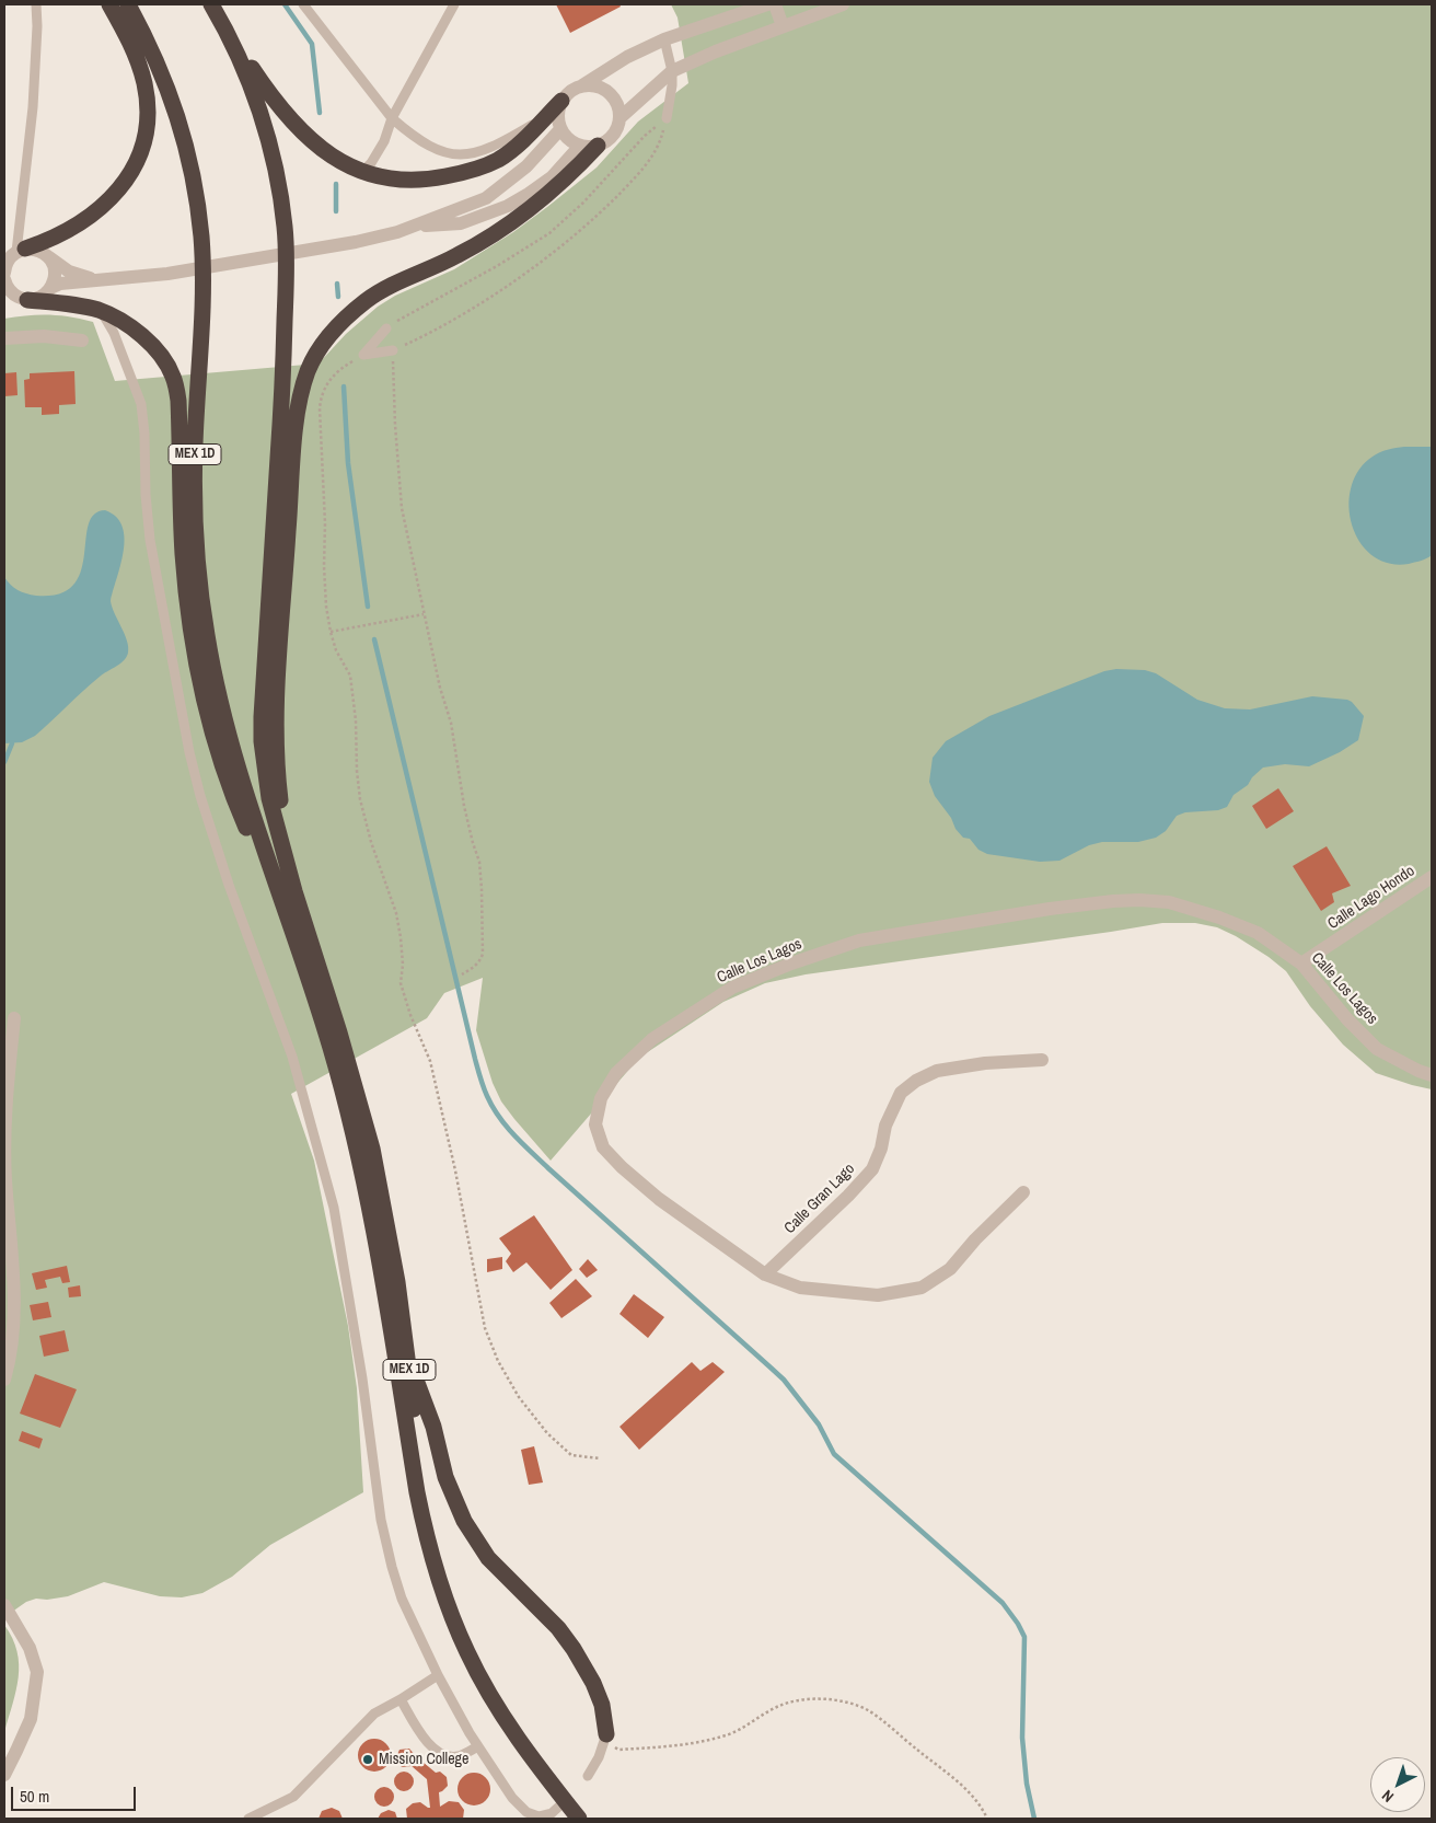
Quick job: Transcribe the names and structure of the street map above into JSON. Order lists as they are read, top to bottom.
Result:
{
  "streets": {
    "highway": ["MEX 1D"],
    "street": ["Calle Lago Hondo", "Calle Los Lagos", "Calle Gran Lago"]
  },
  "crossings": [
    ["Calle Lago Hondo", "Calle Los Lagos"],
    ["Calle Los Lagos", "Calle Gran Lago"]
  ],
  "places": ["Mission College"],
  "scale_bar": "50 m",
  "north": "bottom left"
}
